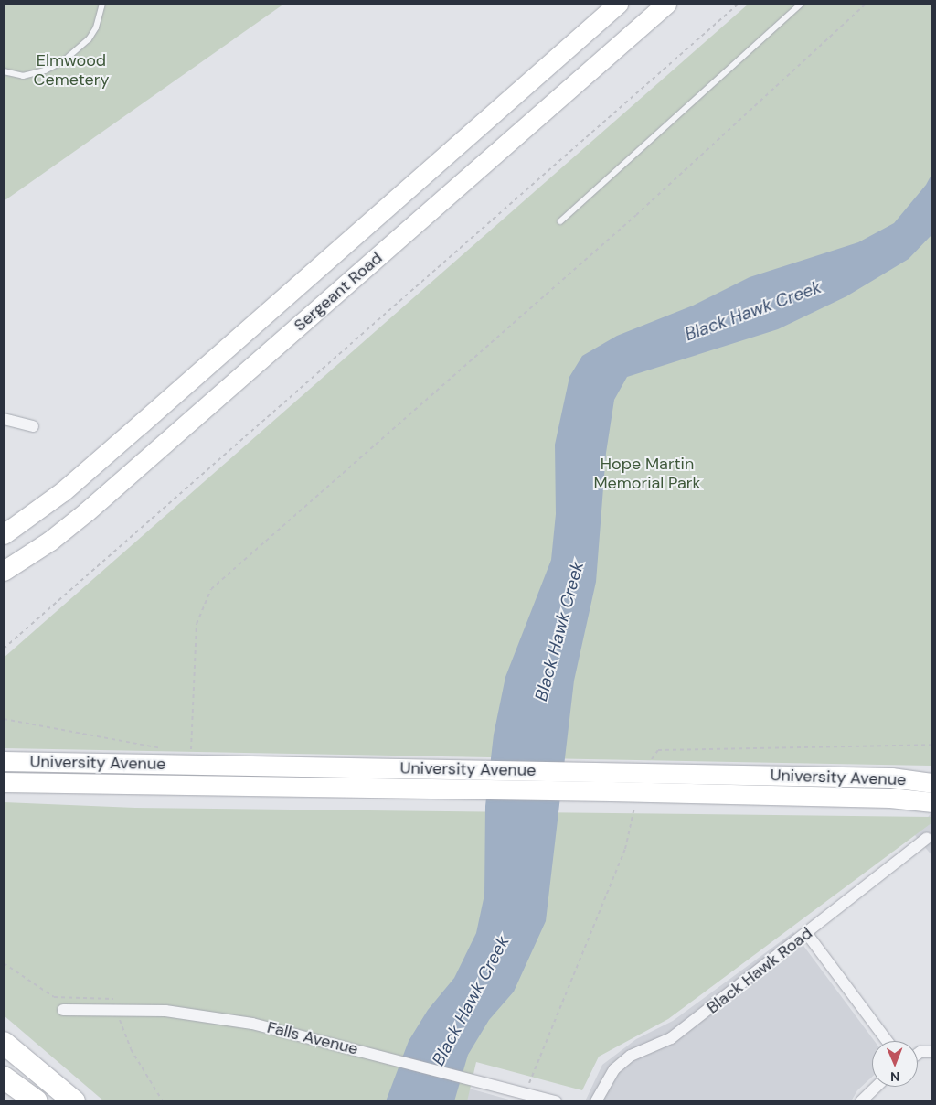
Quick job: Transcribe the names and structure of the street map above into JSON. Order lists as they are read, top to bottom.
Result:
{
  "streets": {
    "main road": ["Sergeant Road", "University Avenue"],
    "street": ["Black Hawk Road", "Falls Avenue"]
  },
  "water": ["Black Hawk Creek"],
  "parks": ["Elmwood Cemetery", "Hope Martin Memorial Park"],
  "north": "bottom"
}
